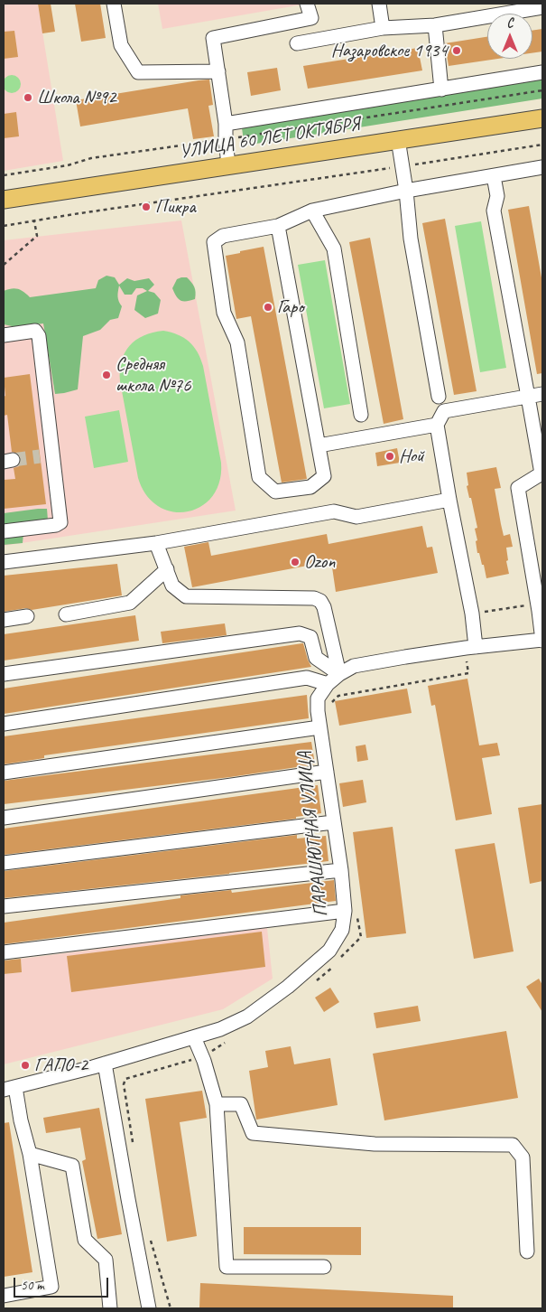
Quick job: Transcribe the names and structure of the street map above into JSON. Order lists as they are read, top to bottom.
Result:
{
  "streets": {
    "main road": ["УЛИЦА 60 ЛЕТ ОКТЯБРЯ"],
    "street": ["ПАРАШЮТНАЯ УЛИЦА"]
  },
  "places": [
    "Назаровское 1934",
    "Школа №92",
    "Пикра",
    "Гаро",
    "Средняя школа №76",
    "Ной",
    "Ozon",
    "ГАПО-2"
  ],
  "scale_bar": "50 m",
  "north": "top"
}
